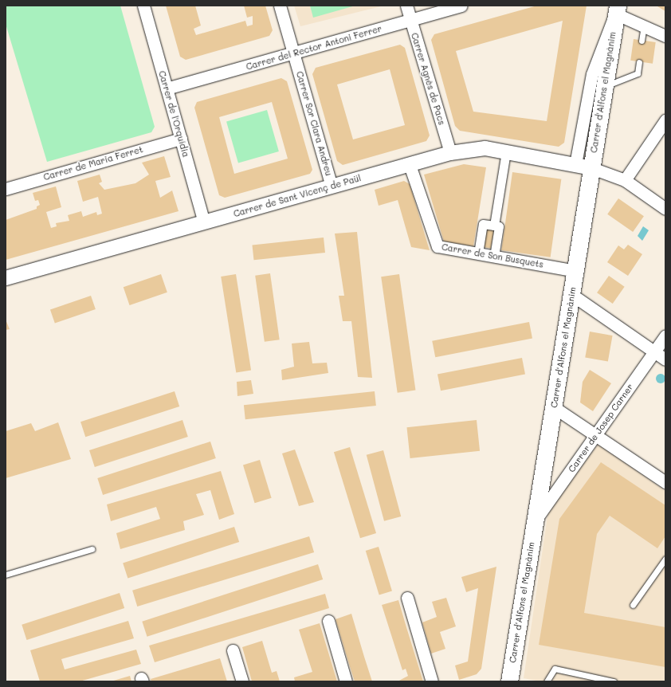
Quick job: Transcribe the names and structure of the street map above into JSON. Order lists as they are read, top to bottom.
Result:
{
  "streets": {
    "main road": ["Carrer d'Alfons el Magnànim"],
    "street": [
      "Carrer del Rector Antoni Ferrer",
      "Carrer Agnès de Pacs",
      "Carrer de l'Orquídia",
      "Carrer Sor Clara Andreu",
      "Carrer de Maria Ferret",
      "Carrer de Sant Vicenç de Paül",
      "Carrer de Son Busquets",
      "Carrer de Josep Carner"
    ]
  },
  "crossings": [
    ["Carrer del Rector Antoni Ferrer", "Carrer Agnès de Pacs"],
    ["Carrer del Rector Antoni Ferrer", "Carrer de l'Orquídia"],
    ["Carrer del Rector Antoni Ferrer", "Carrer Sor Clara Andreu"],
    ["Carrer Agnès de Pacs", "Carrer de Sant Vicenç de Paül"],
    ["Carrer d'Alfons el Magnànim", "Carrer de Sant Vicenç de Paül"],
    ["Carrer d'Alfons el Magnànim", "Carrer de Son Busquets"],
    ["Carrer d'Alfons el Magnànim", "Carrer de Josep Carner"],
    ["Carrer de l'Orquídia", "Carrer de Maria Ferret"],
    ["Carrer de l'Orquídia", "Carrer de Sant Vicenç de Paül"],
    ["Carrer Sor Clara Andreu", "Carrer de Sant Vicenç de Paül"],
    ["Carrer de Sant Vicenç de Paül", "Carrer de Son Busquets"]
  ]
}
